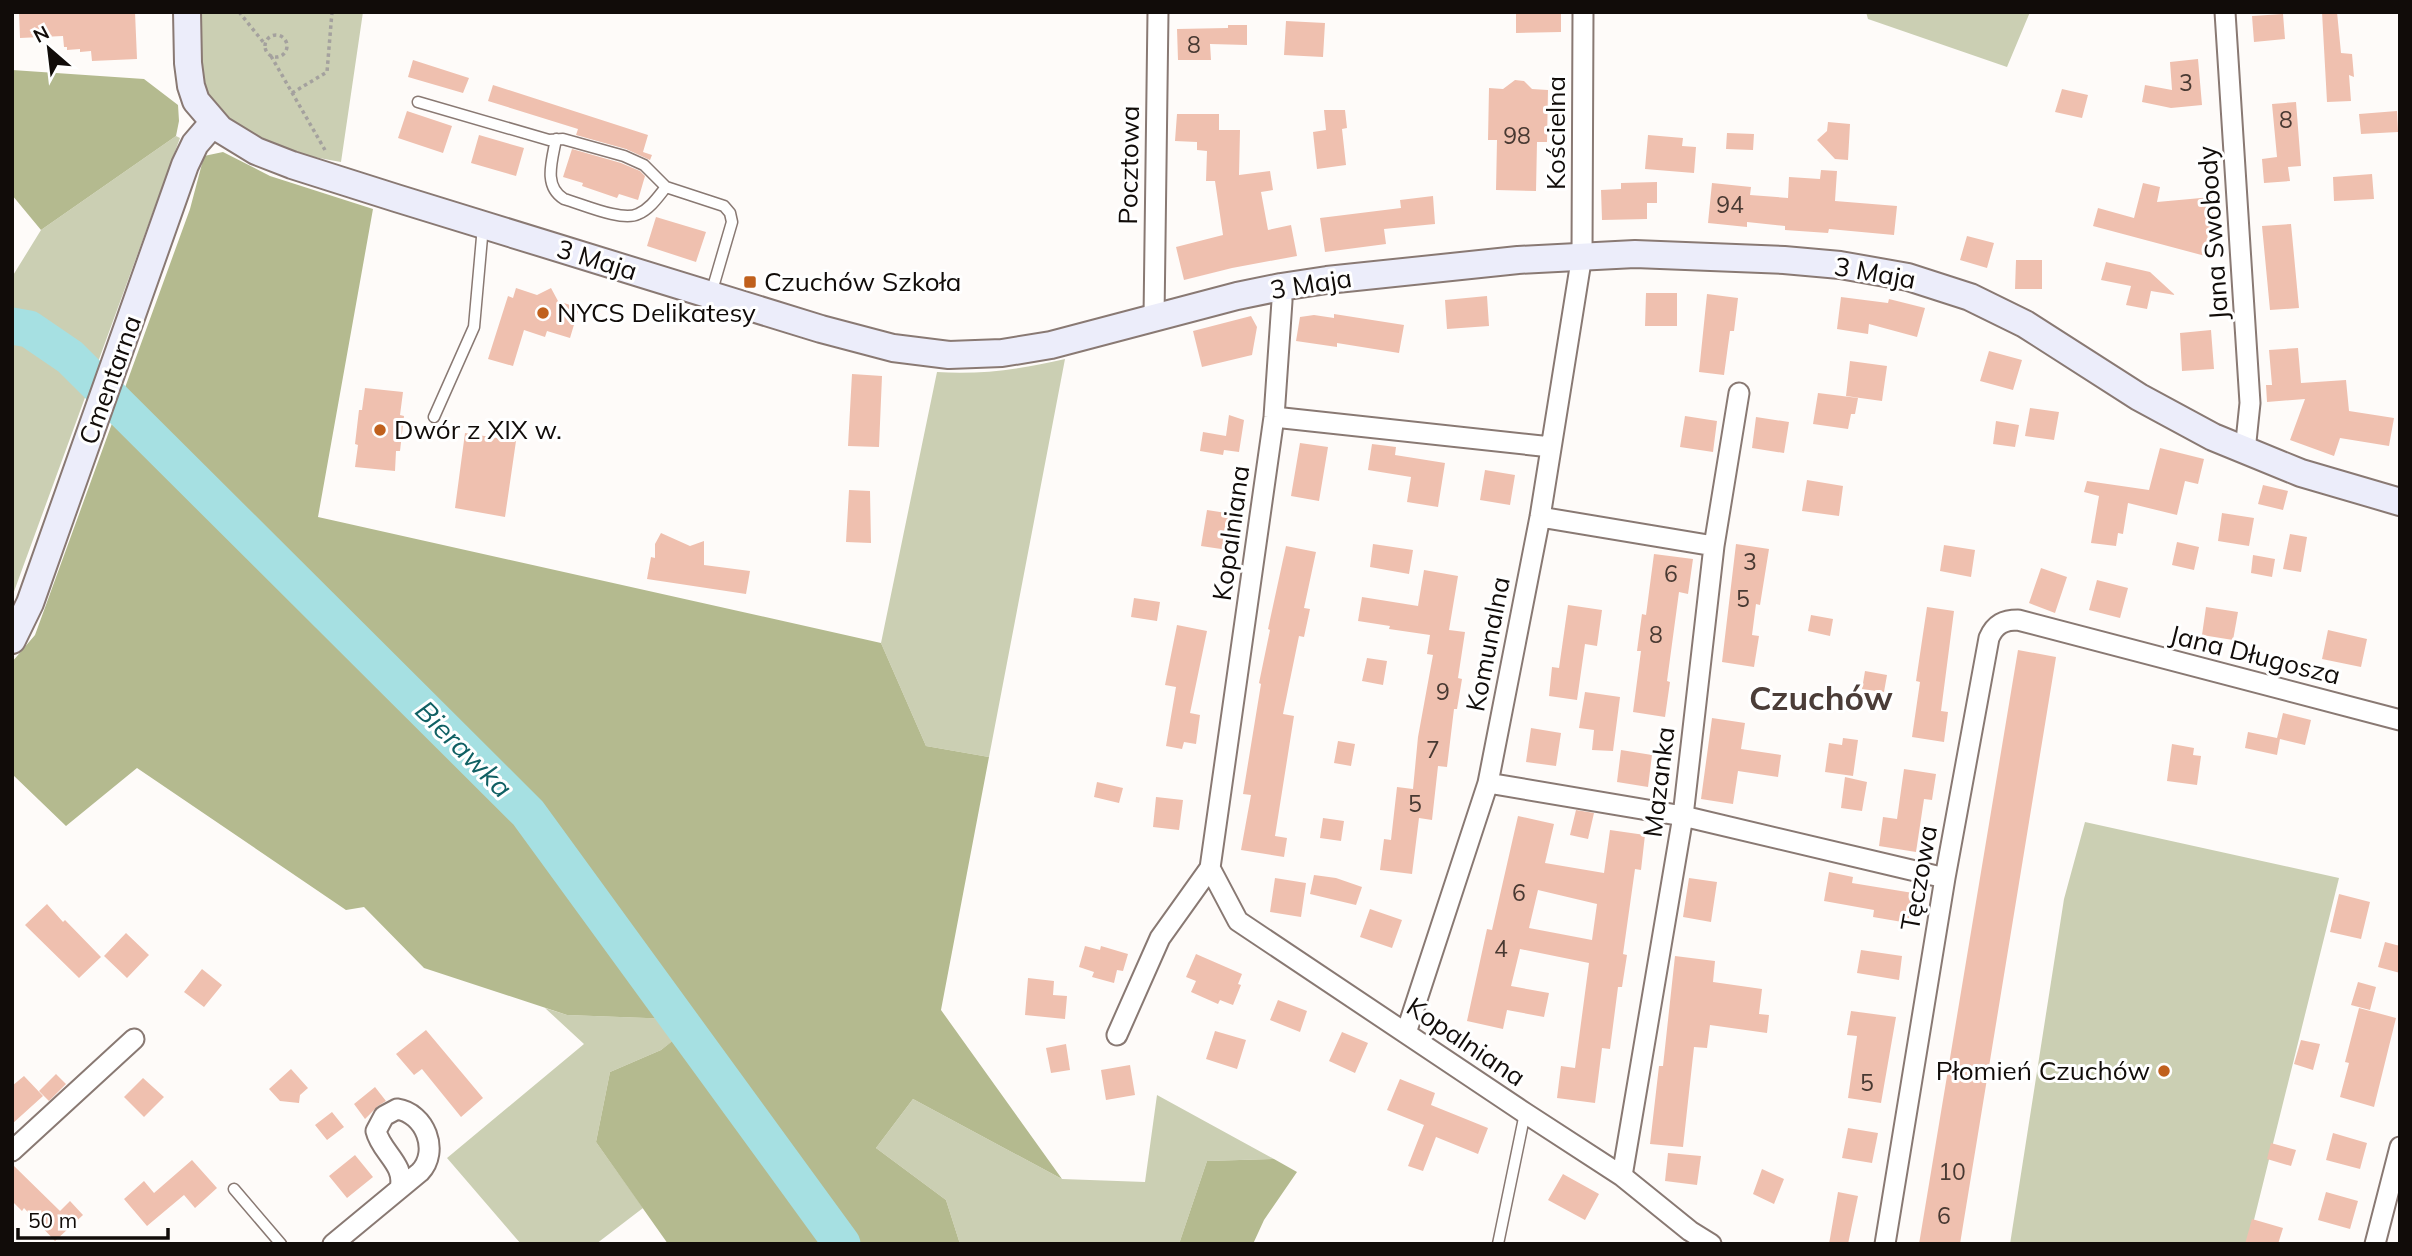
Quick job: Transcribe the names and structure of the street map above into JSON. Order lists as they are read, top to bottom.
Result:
{
  "streets": {
    "main road": ["3 Maja", "Cmentarna"],
    "street": [
      "Kościelna",
      "Pocztowa",
      "Jana Swobody",
      "Kopalniana",
      "Komunalna",
      "Jana Długosza",
      "Mazanka",
      "Tęczowa"
    ]
  },
  "crossings": [
    ["Kościelna", "3 Maja"],
    ["Kościelna", "Komunalna"],
    ["Pocztowa", "3 Maja"],
    ["Jana Swobody", "3 Maja"],
    ["3 Maja", "Cmentarna"],
    ["3 Maja", "Kopalniana"],
    ["3 Maja", "Komunalna"],
    ["Kopalniana", "Komunalna"],
    ["Kopalniana", "Mazanka"],
    ["Jana Długosza", "Tęczowa"]
  ],
  "districts": ["Czuchów"],
  "water": ["Bierawka"],
  "places": {
    "transit": ["Czuchów Szkoła"],
    "other": ["NYCS Delikatesy", "Dwór z XIX w.", "Płomień Czuchów"]
  },
  "house_numbers": [
    "8",
    "3",
    "8",
    "98",
    "94",
    "3",
    "6",
    "5",
    "8",
    "9",
    "7",
    "5",
    "6",
    "4",
    "5",
    "10",
    "6"
  ],
  "scale_bar": "50 m",
  "north": "top left"
}
